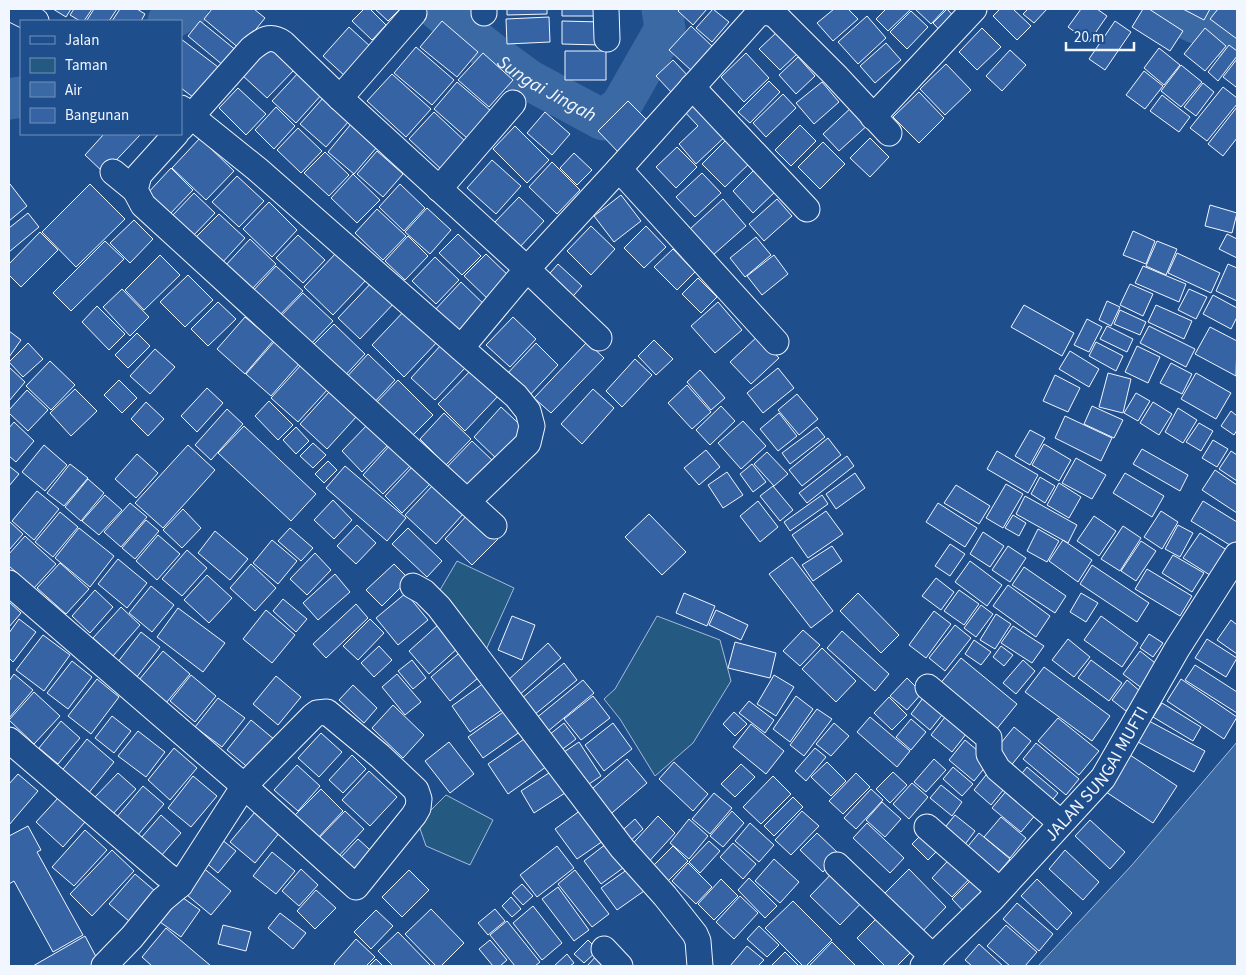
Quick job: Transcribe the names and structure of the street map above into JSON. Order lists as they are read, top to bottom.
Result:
{
  "streets": {
    "street": ["JALAN SUNGAI MUFTI"]
  },
  "water": ["Sungai Jingah"],
  "legend": [
    "Jalan",
    "Taman",
    "Air",
    "Bangunan"
  ],
  "scale_bar": "20 m"
}
